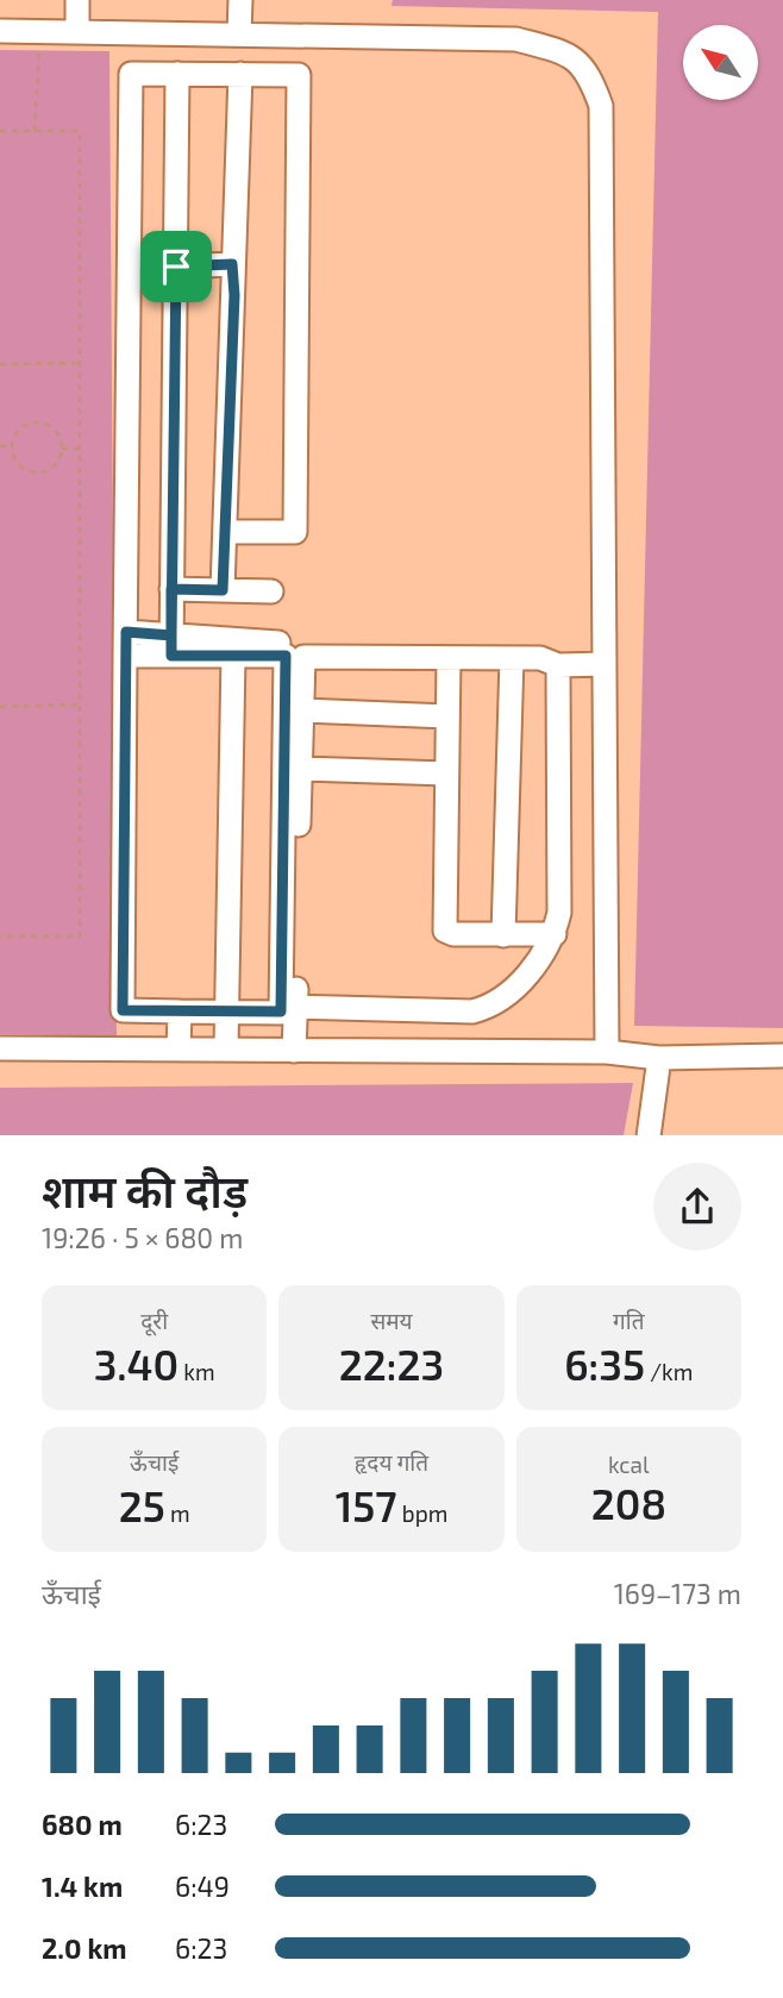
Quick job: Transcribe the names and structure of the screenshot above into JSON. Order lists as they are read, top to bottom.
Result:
{
  "north": "top left",
  "page": {
    "heading": ["शाम की दौड़", "19:26 · 5 × 680 m"],
    "stats": [
      ["दूरी", "3.40 km"],
      ["समय", "22:23"],
      ["गति", "6:35 /km"],
      ["ऊँचाई", "25 m"],
      ["हृदय गति", "157 bpm"],
      ["kcal", "208"]
    ],
    "chart": ["ऊँचाई", "169–173 m"],
    "list": [
      {
        "name": "680 m",
        "note": "6:23"
      },
      {
        "name": "1.4 km",
        "note": "6:49"
      },
      {
        "name": "2.0 km",
        "note": "6:23"
      }
    ]
  }
}
